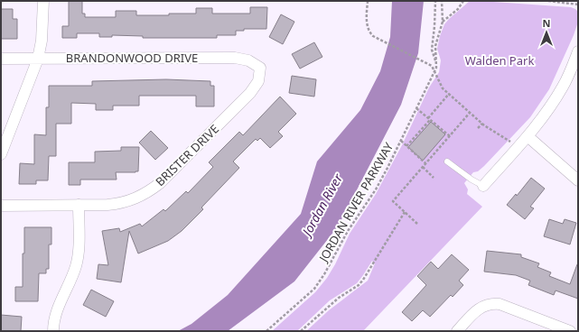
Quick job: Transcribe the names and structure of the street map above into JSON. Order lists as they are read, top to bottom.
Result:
{
  "streets": {
    "street": ["BRANDONWOOD DRIVE", "BRISTER DRIVE"],
    "path": ["JORDAN RIVER PARKWAY"]
  },
  "crossings": [
    ["BRANDONWOOD DRIVE", "BRISTER DRIVE"]
  ],
  "water": ["Jordan River"],
  "parks": ["Walden Park"],
  "north": "top"
}
